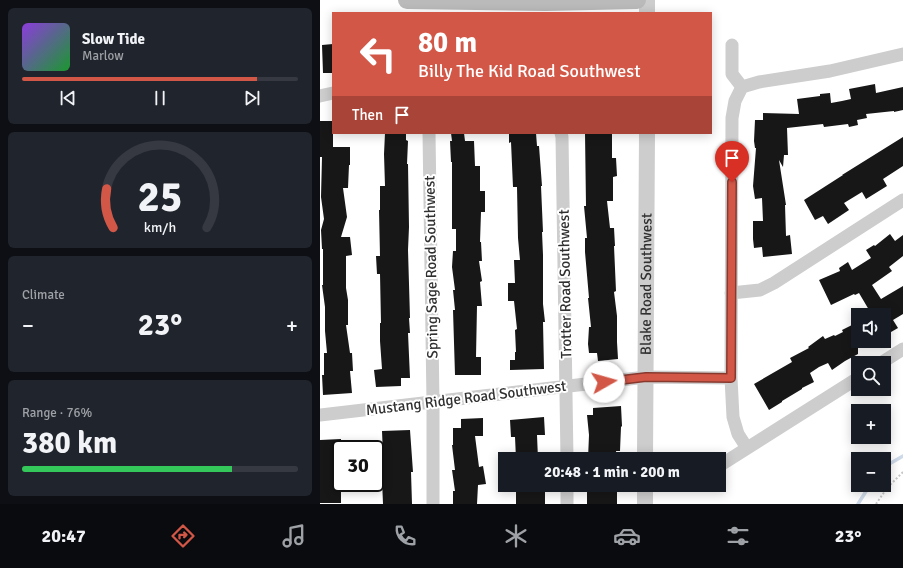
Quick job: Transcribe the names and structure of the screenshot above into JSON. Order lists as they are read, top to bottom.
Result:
{
  "streets": {
    "street": [
      "Spring Sage Road Southwest",
      "Trotter Road Southwest",
      "Blake Road Southwest",
      "Mustang Ridge Road Southwest"
    ]
  },
  "crossings": [
    ["Spring Sage Road Southwest", "Mustang Ridge Road Southwest"],
    ["Trotter Road Southwest", "Mustang Ridge Road Southwest"],
    ["Blake Road Southwest", "Mustang Ridge Road Southwest"]
  ],
  "page": {
    "turn": ["80 m", "Billy The Kid Road Southwest"],
    "song": ["Slow Tide", "Marlow"],
    "then": "Then",
    "tile": [
      "Climate",
      ["Range · 76%", "380 km"]
    ],
    "map_buttons": ["+", "−"],
    "heat": ["−", "23°", "+"],
    "limit": "30",
    "trip": "20:48 · 1 min · 200 m",
    "tabs": ["20:47", "23°"],
    "gauge": ["25", "km/h"]
  }
}
